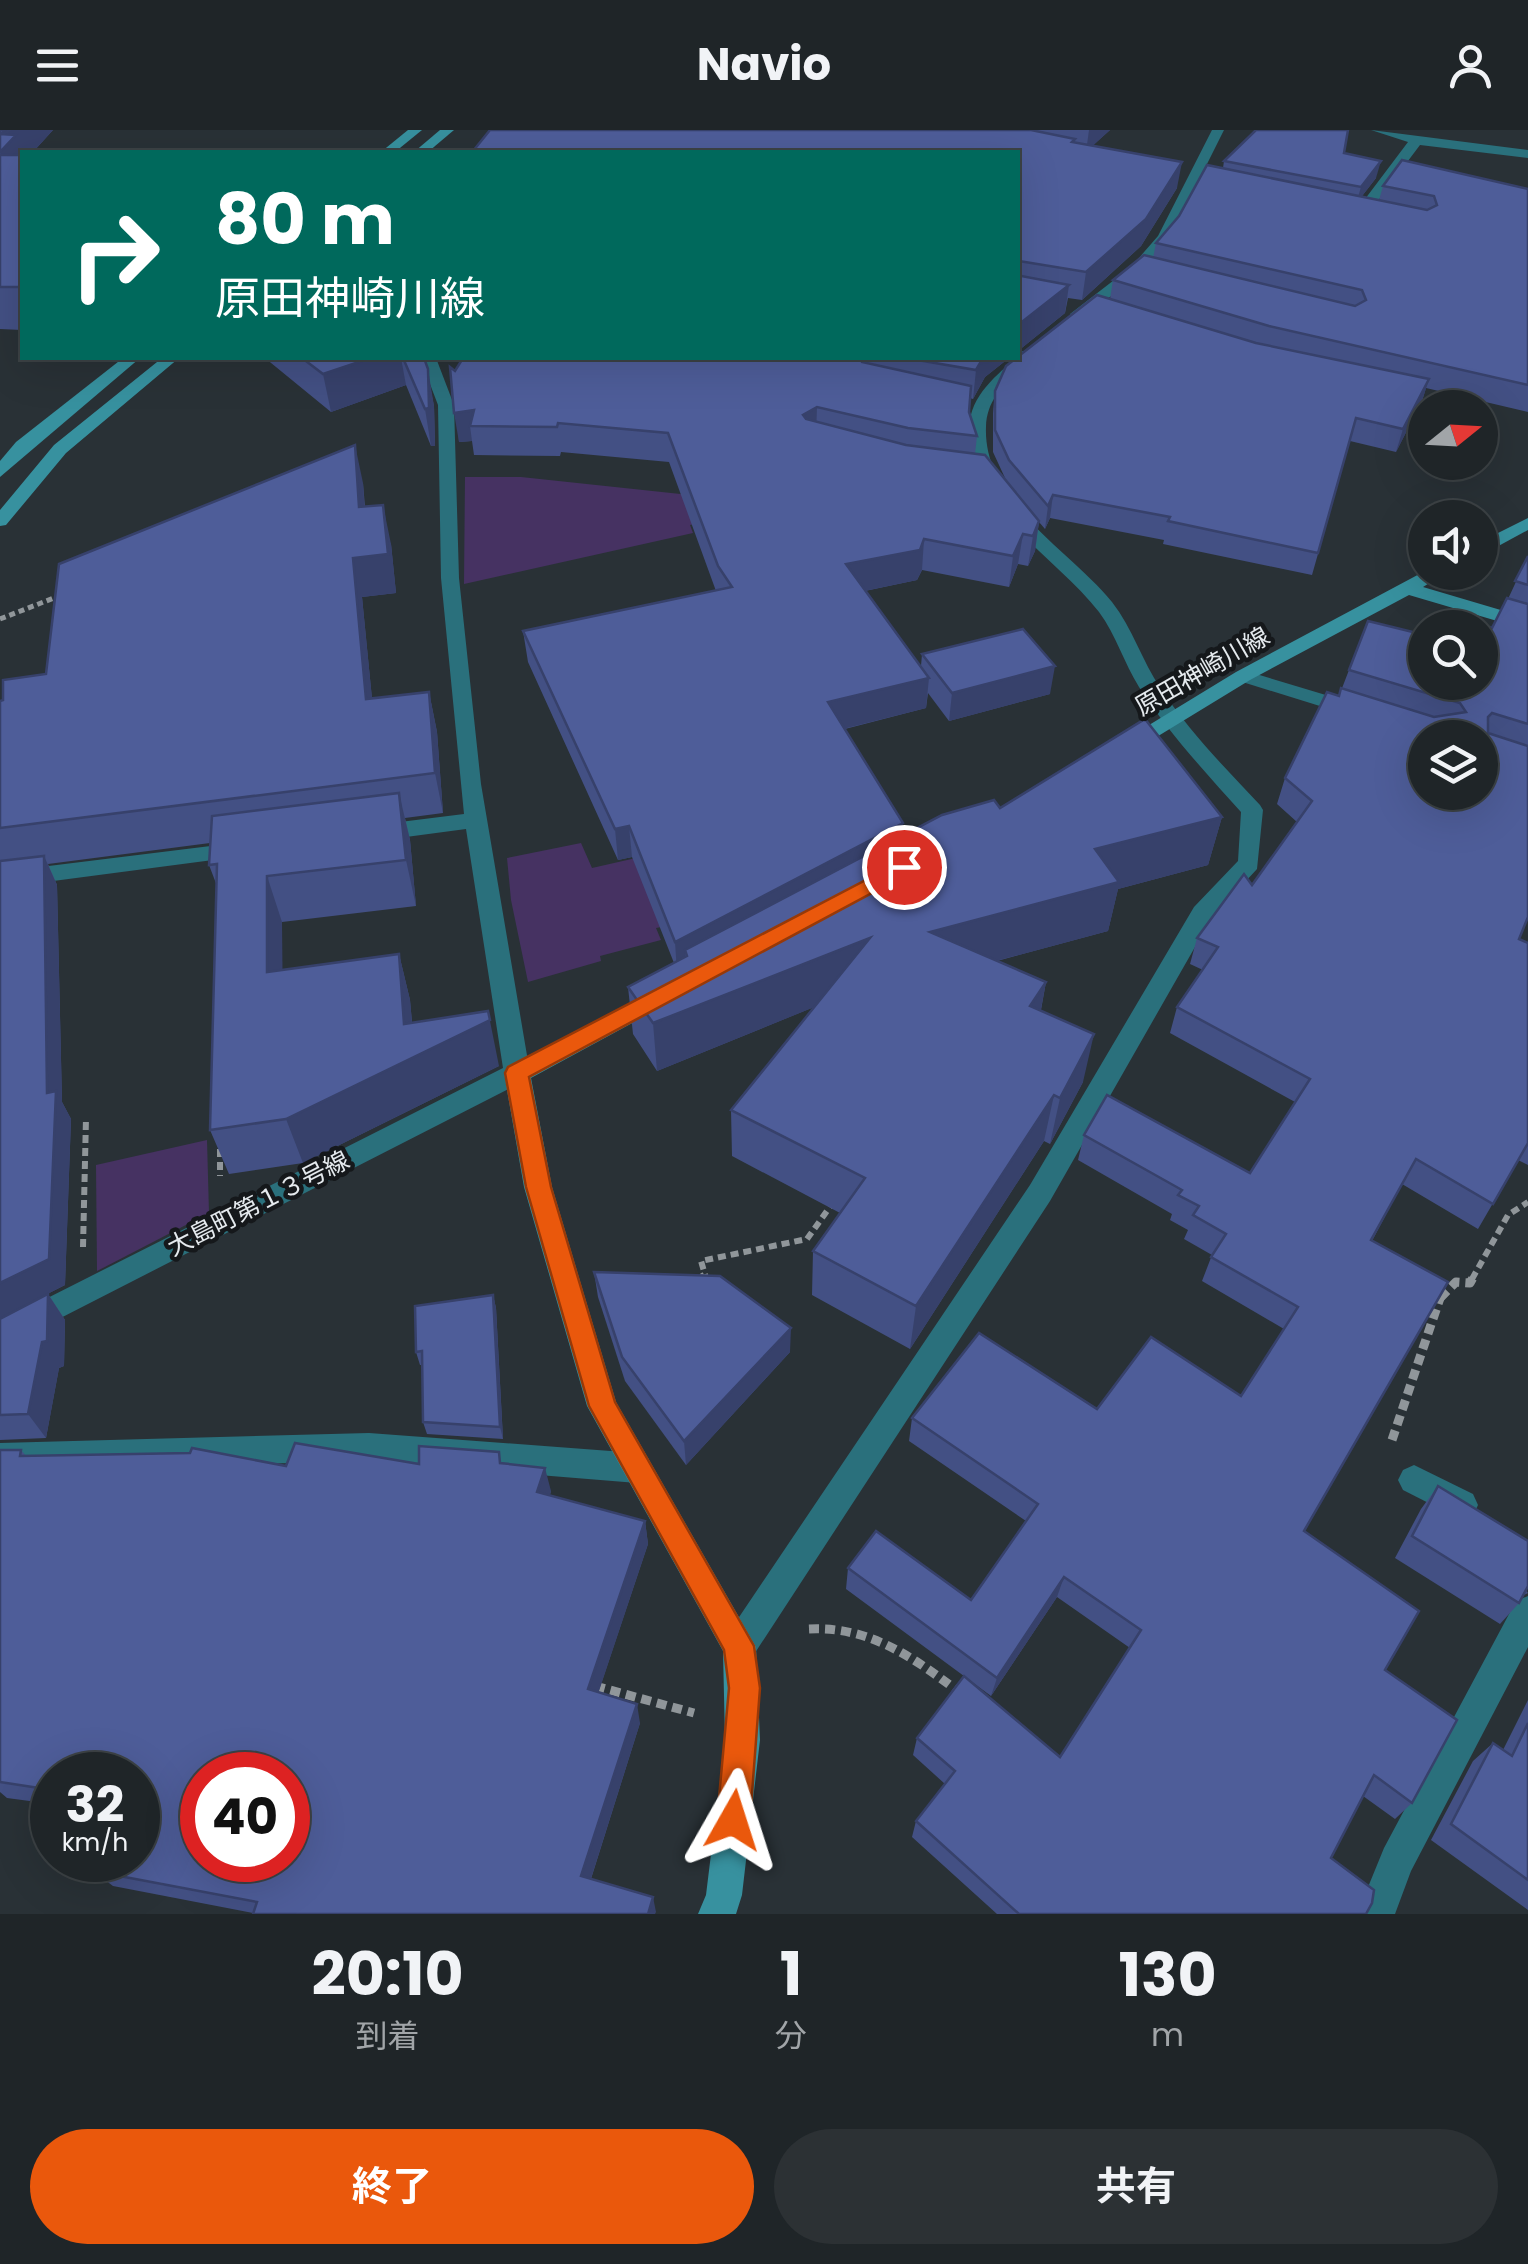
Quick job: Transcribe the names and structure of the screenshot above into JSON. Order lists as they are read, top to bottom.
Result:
{
  "streets": {
    "street": ["原田神崎川線", "大島町第１３号線"]
  },
  "north": "right",
  "page": {
    "header": "Navio",
    "turn": ["80 m", "原田神崎川線"],
    "speed": "32 km/h",
    "limit": "40",
    "eta": [
      "20:10",
      "到着",
      "1",
      "分",
      "130",
      "m"
    ],
    "buttons": ["終了", "共有"]
  }
}
